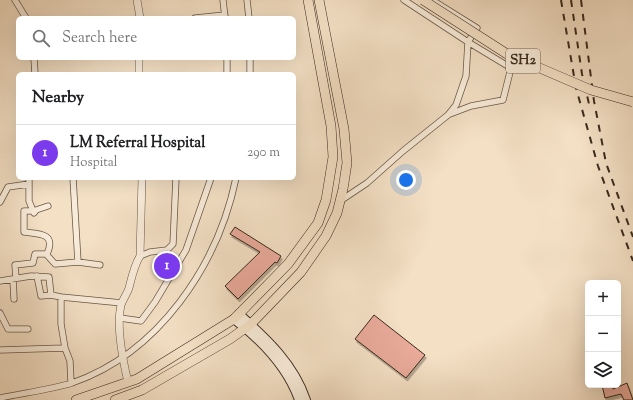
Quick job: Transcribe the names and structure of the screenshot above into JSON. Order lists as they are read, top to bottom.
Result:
{
  "streets": {
    "main road": ["SH2"]
  },
  "page": {
    "search": "Search here",
    "heading": "Nearby",
    "list": [
      {
        "mark": "1",
        "name": "LM Referral Hospital",
        "note": "Hospital",
        "value": "290 m"
      }
    ],
    "pins": "1",
    "map_buttons": ["+", "−"]
  }
}
